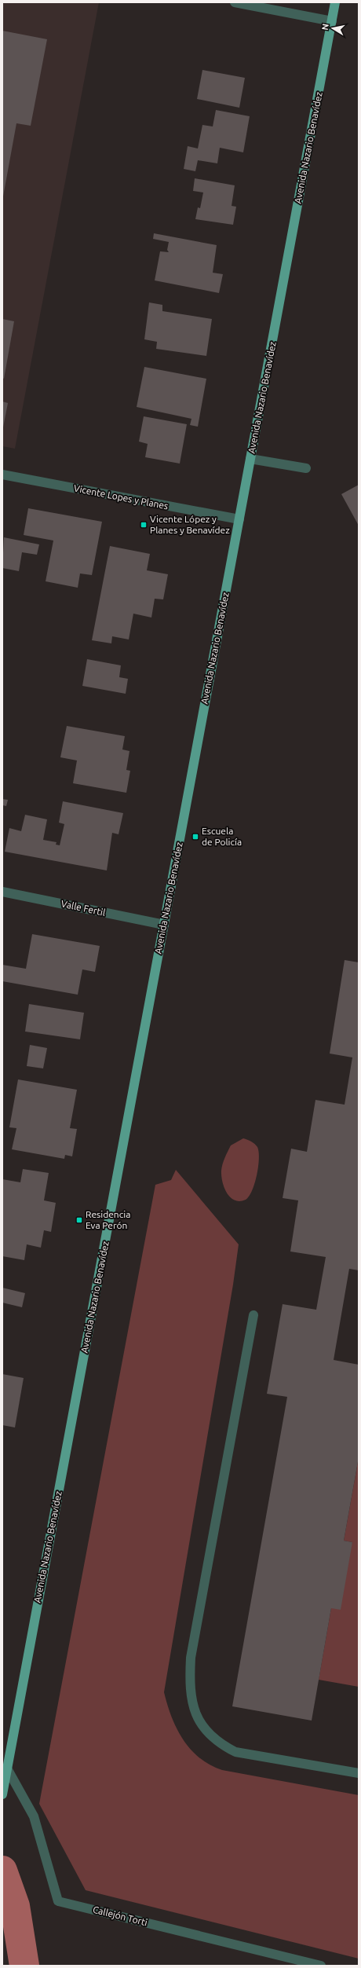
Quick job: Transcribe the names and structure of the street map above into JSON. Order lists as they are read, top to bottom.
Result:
{
  "streets": {
    "main road": ["Avenida Nazario Benavídez"],
    "street": ["Vicente Lopes y Planes", "Valle Fertil", "Callejón Torti"]
  },
  "crossings": [
    ["Avenida Nazario Benavídez", "Vicente Lopes y Planes"],
    ["Avenida Nazario Benavídez", "Valle Fertil"],
    ["Avenida Nazario Benavídez", "Callejón Torti"]
  ],
  "places": {
    "transit": ["Vicente López y Planes y Benavídez", "Escuela de Policía", "Residencia Eva Perón"]
  },
  "north": "left"
}
